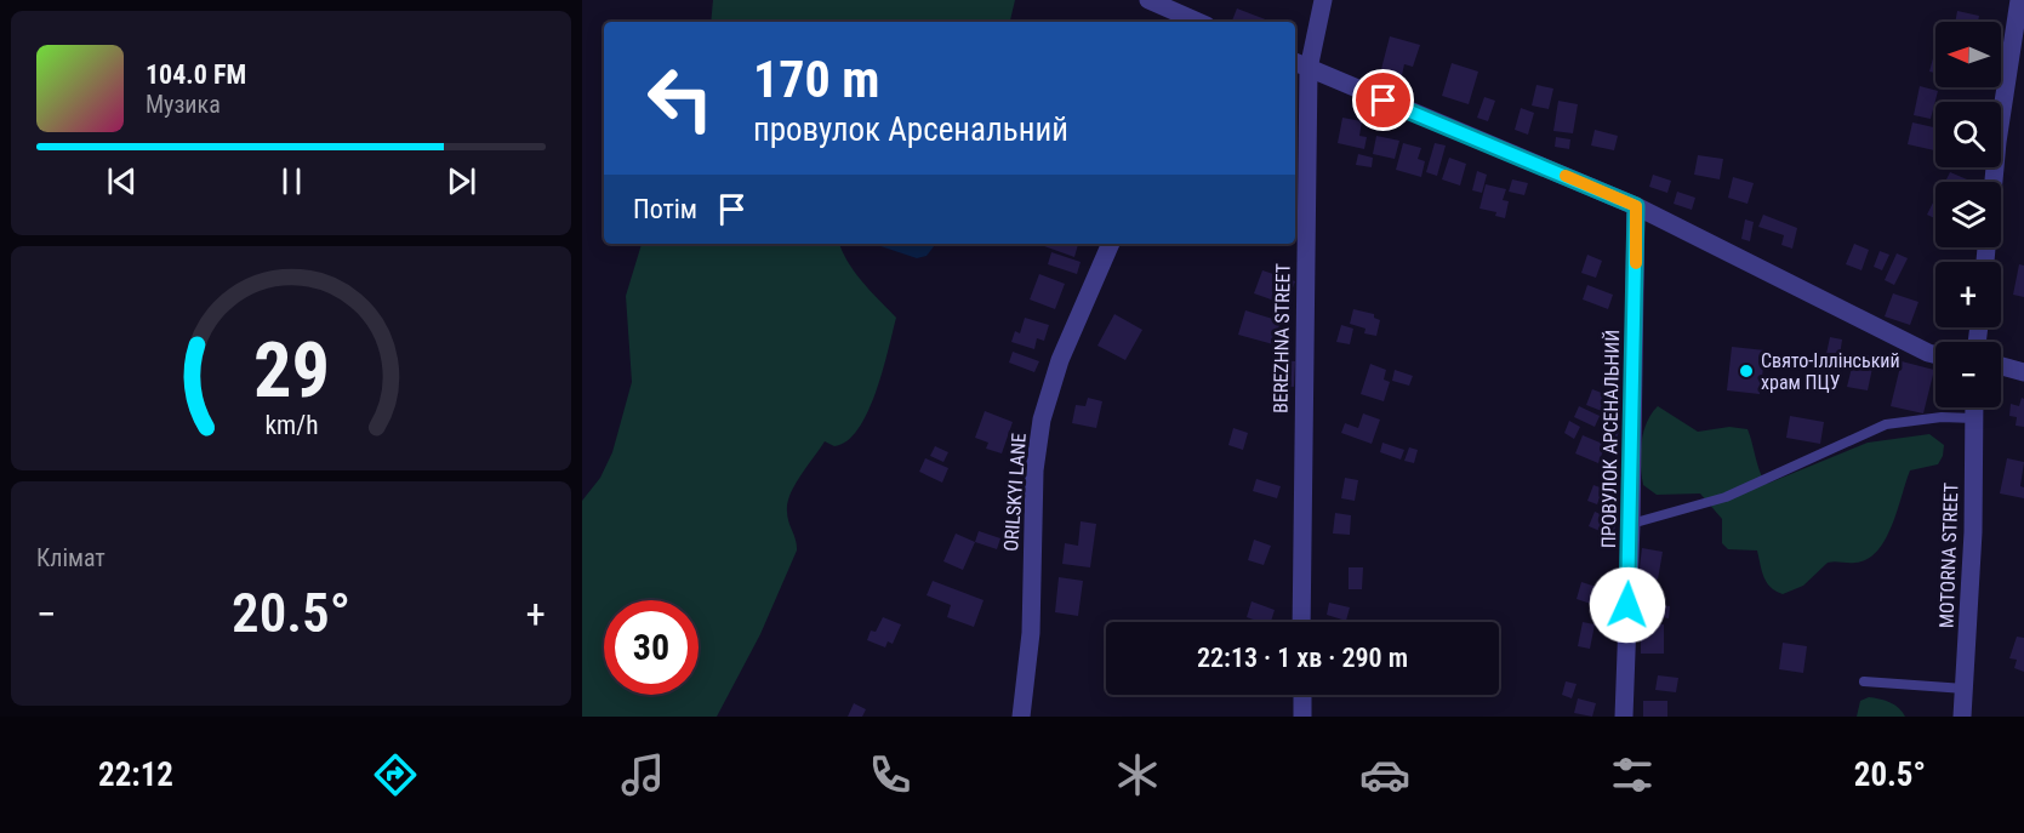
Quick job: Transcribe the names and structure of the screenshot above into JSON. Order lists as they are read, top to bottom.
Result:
{
  "streets": {
    "street": [
      "BEREZHNA STREET",
      "ПРОВУЛОК АРСЕНАЛЬНИЙ",
      "ORILSKYI LANE",
      "MOTORNA STREET"
    ]
  },
  "places": ["Свято-Іллінський храм ПЦУ"],
  "north": "left",
  "page": {
    "map_buttons": ["+", "−"],
    "turn": ["170 m", "провулок Арсенальний"],
    "song": ["104.0 FM", "Музика"],
    "then": "Потім",
    "tile": "Клімат",
    "heat": ["−", "20.5°", "+"],
    "limit": "30",
    "trip": "22:13 · 1 хв · 290 m",
    "tabs": ["22:12", "20.5°"],
    "gauge": ["29", "km/h"]
  }
}
